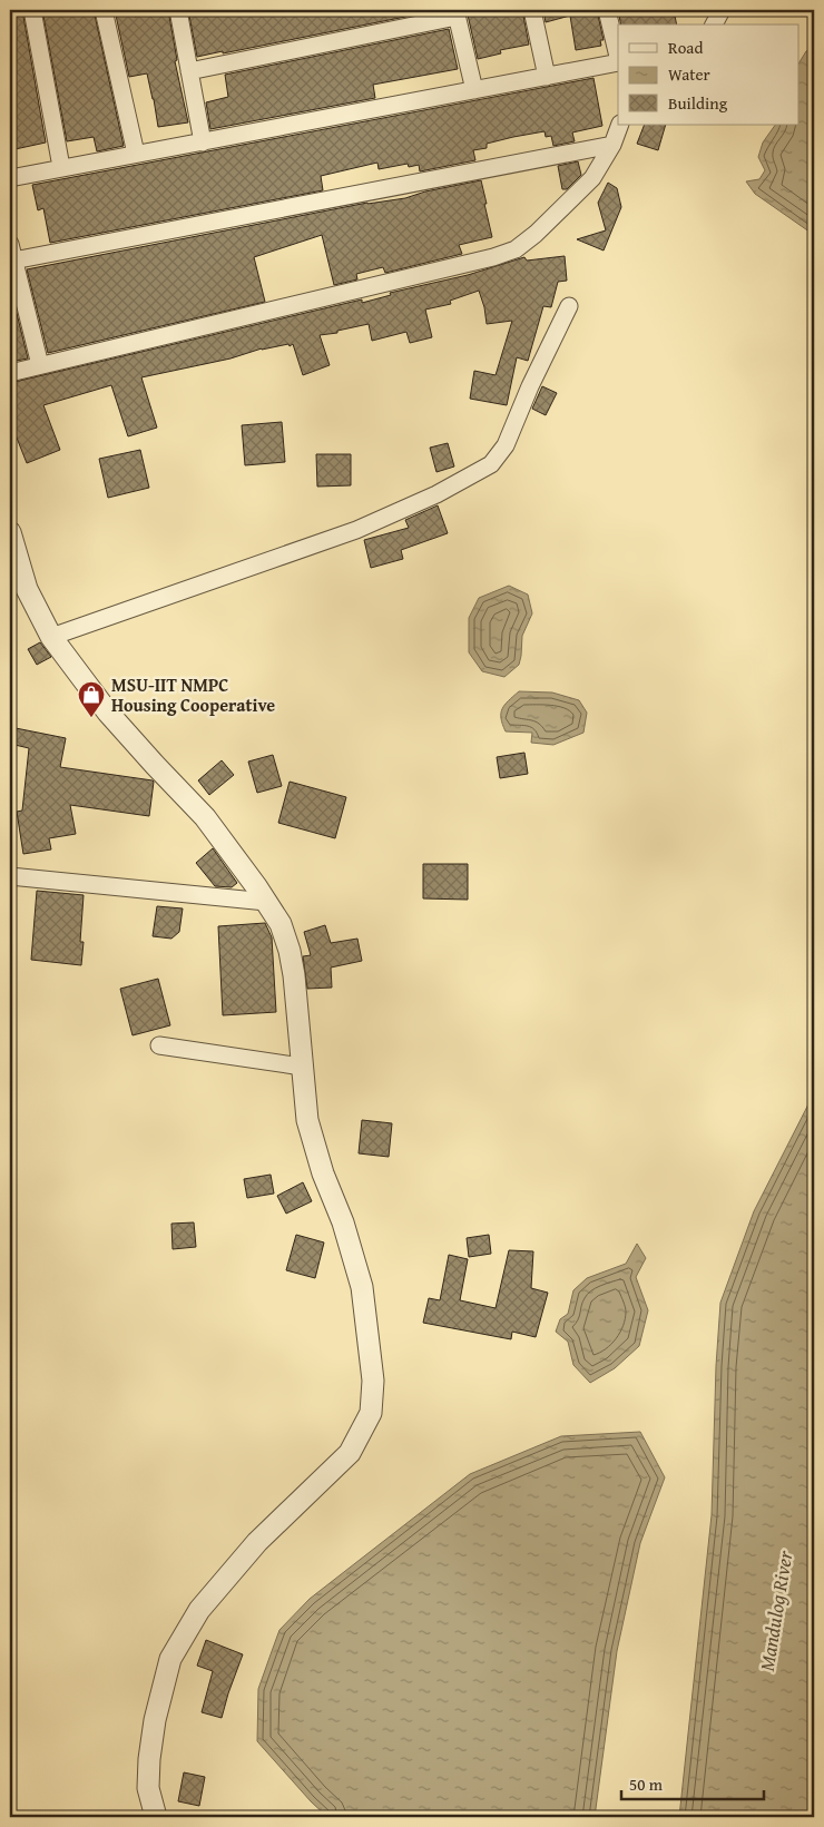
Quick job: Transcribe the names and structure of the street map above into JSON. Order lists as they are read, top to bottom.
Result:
{
  "water": ["Mandulog River"],
  "places": {
    "shop": ["MSU-IIT NMPC Housing Cooperative"]
  },
  "legend": ["Road", "Water", "Building"],
  "scale_bar": "50 m"
}
